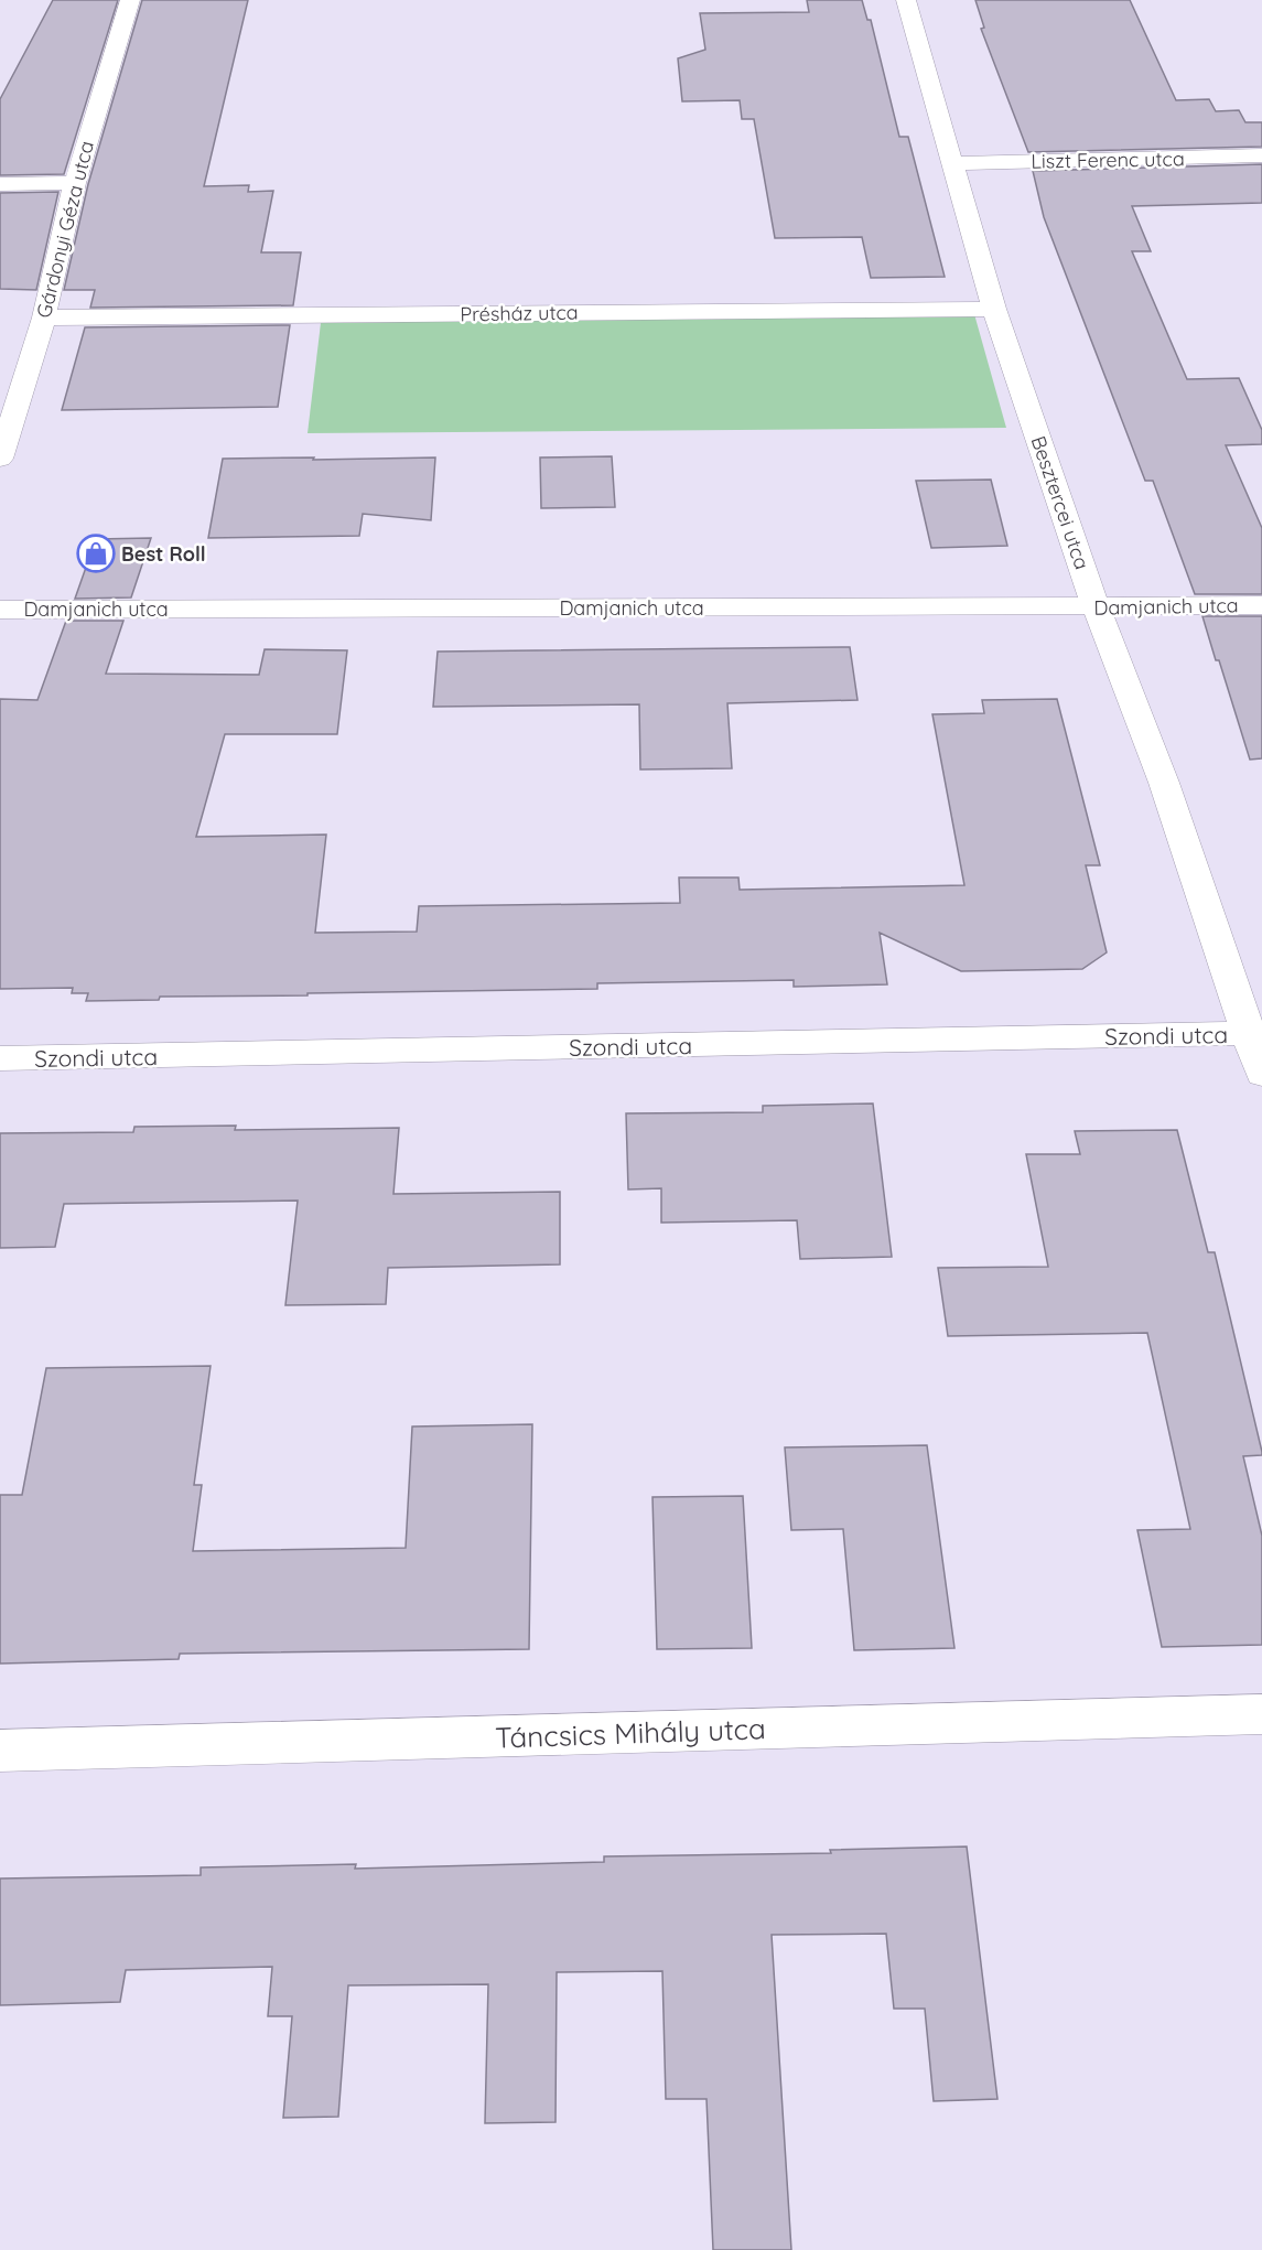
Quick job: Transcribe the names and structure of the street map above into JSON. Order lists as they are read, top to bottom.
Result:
{
  "streets": {
    "street": [
      "Liszt Ferenc utca",
      "Gárdonyi Géza utca",
      "Présház utca",
      "Besztercei utca",
      "Damjanich utca",
      "Szondi utca",
      "Táncsics Mihály utca"
    ]
  },
  "crossings": [
    ["Liszt Ferenc utca", "Besztercei utca"],
    ["Gárdonyi Géza utca", "Présház utca"],
    ["Présház utca", "Besztercei utca"],
    ["Besztercei utca", "Damjanich utca"],
    ["Besztercei utca", "Szondi utca"]
  ],
  "places": {
    "shop": ["Best Roll"]
  }
}
